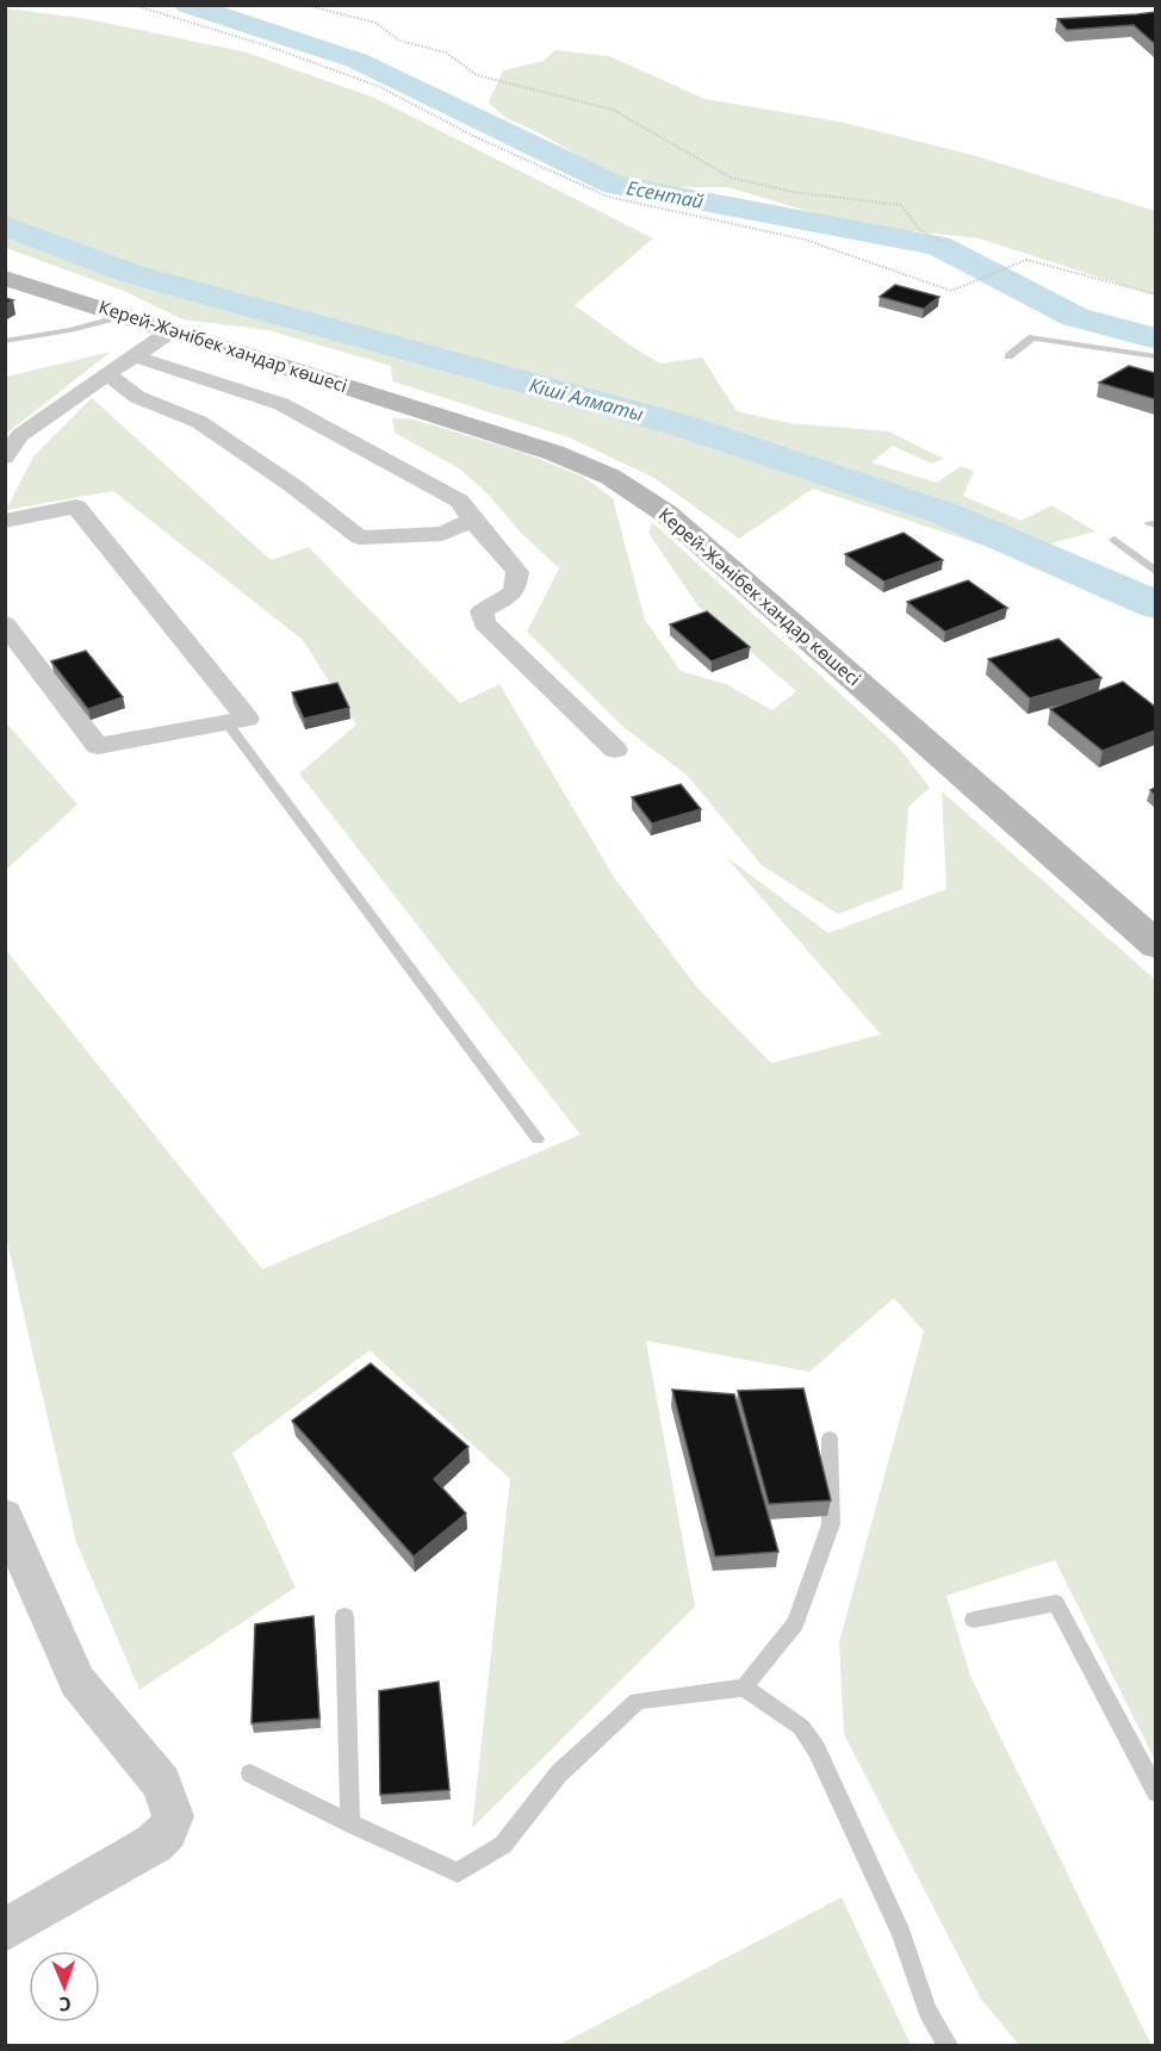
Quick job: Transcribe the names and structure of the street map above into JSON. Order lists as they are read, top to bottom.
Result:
{
  "streets": {
    "main road": ["Керей-Жәнібек хандар көшесі"]
  },
  "water": ["Есентай", "Кіші Алматы"],
  "north": "bottom"
}
